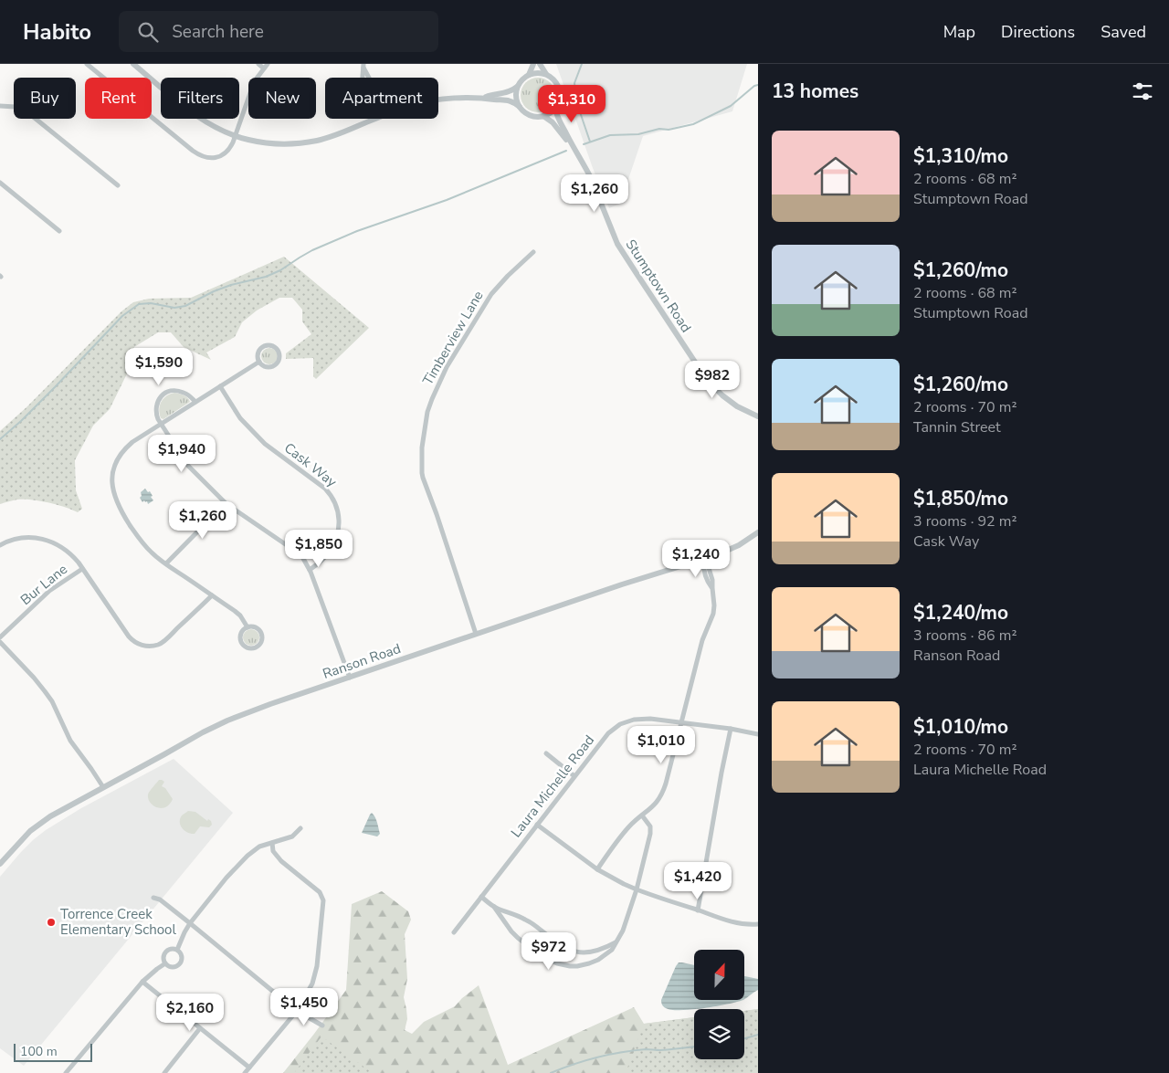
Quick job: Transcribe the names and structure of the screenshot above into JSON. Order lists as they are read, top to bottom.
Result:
{
  "streets": {
    "street": [
      "Stumptown Road",
      "Timberview Lane",
      "Cask Way",
      "Bur Lane",
      "Ranson Road",
      "Laura Michelle Road"
    ]
  },
  "crossings": [
    ["Timberview Lane", "Ranson Road"]
  ],
  "places": ["Torrence Creek Elementary School"],
  "scale_bar": "100 m",
  "north": "top",
  "page": {
    "header": "Habito",
    "search": "Search here",
    "nav": ["Map", "Directions", "Saved"],
    "heading": "13 homes",
    "chip": [
      "Buy",
      "Rent",
      "Filters",
      "New",
      "Apartment"
    ],
    "price": [
      "$1,310",
      "$1,260",
      "$1,590",
      "$982",
      "$1,940",
      "$1,260",
      "$1,850",
      "$1,240",
      "$1,010",
      "$1,420",
      "$972",
      "$1,450",
      "$2,160"
    ],
    "list": [
      {
        "name": "$1,310/mo",
        "note": "2 rooms · 68 m² · Stumptown Road"
      },
      {
        "name": "$1,260/mo",
        "note": "2 rooms · 68 m² · Stumptown Road"
      },
      {
        "name": "$1,260/mo",
        "note": "2 rooms · 70 m² · Tannin Street"
      },
      {
        "name": "$1,850/mo",
        "note": "3 rooms · 92 m² · Cask Way"
      },
      {
        "name": "$1,240/mo",
        "note": "3 rooms · 86 m² · Ranson Road"
      },
      {
        "name": "$1,010/mo",
        "note": "2 rooms · 70 m² · Laura Michelle Road"
      }
    ],
    "scale": "100 m"
  }
}
